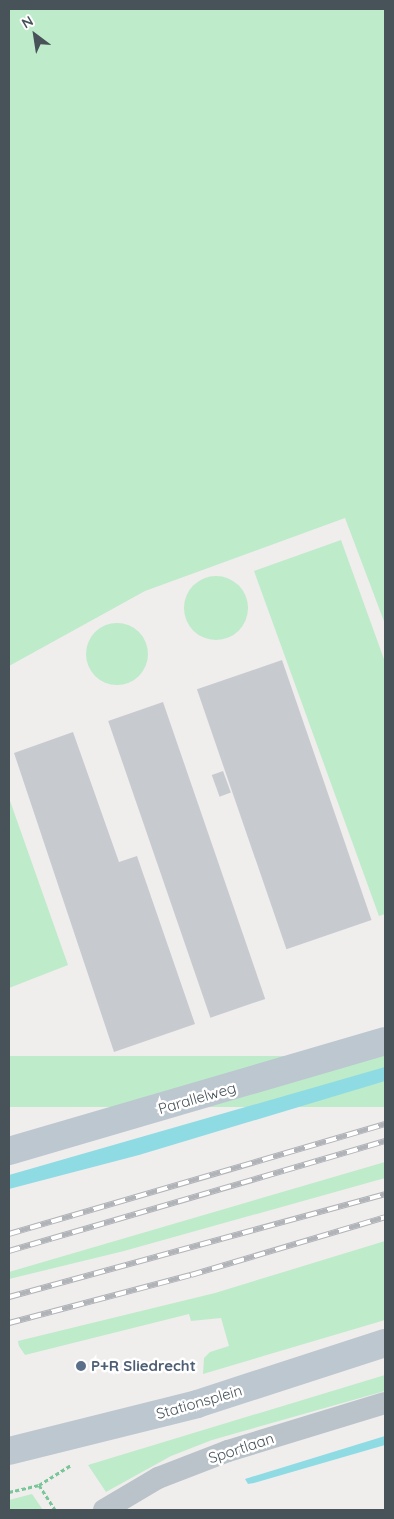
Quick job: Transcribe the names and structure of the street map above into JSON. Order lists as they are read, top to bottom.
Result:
{
  "streets": {
    "street": ["Parallelweg", "Stationsplein", "Sportlaan"]
  },
  "places": ["P+R Sliedrecht"],
  "north": "top left"
}
